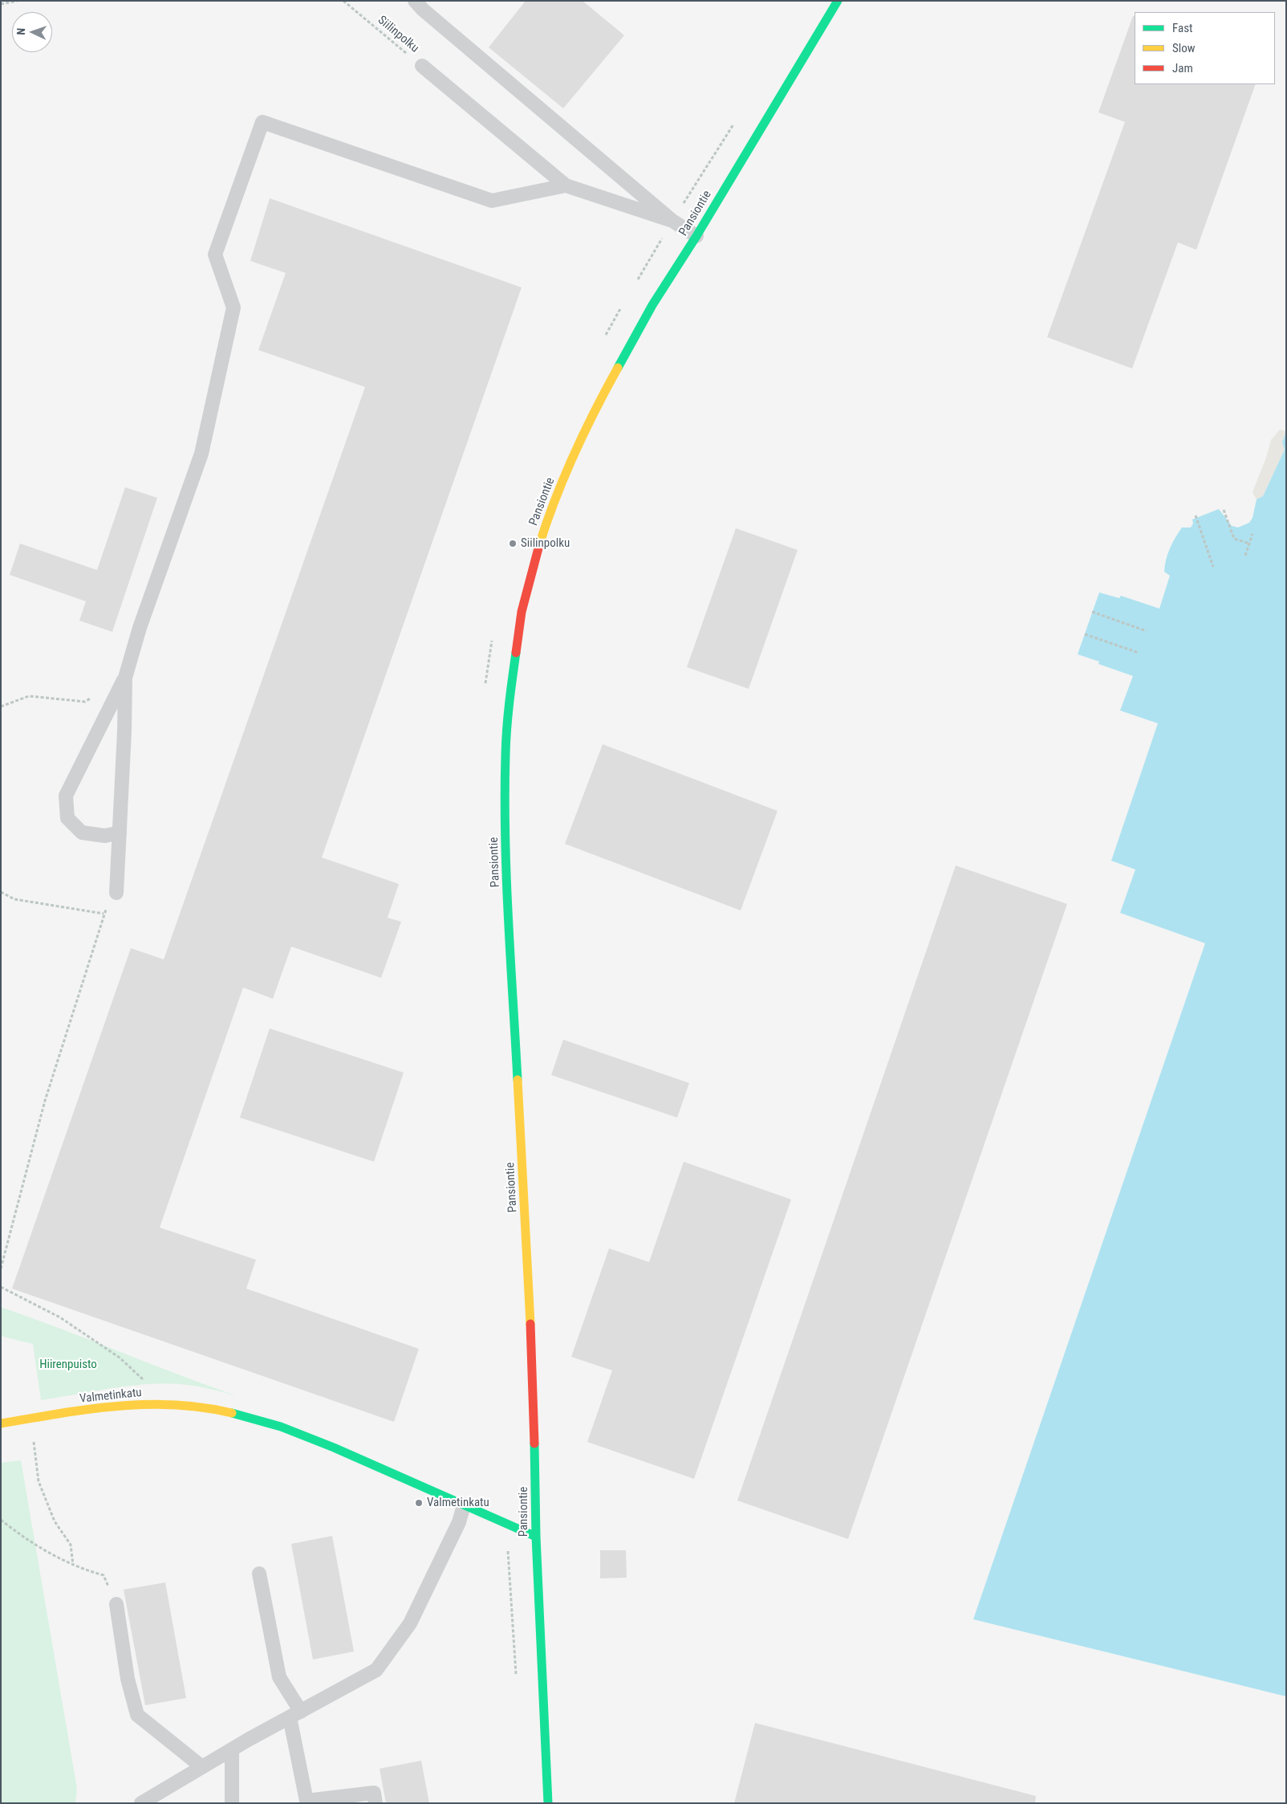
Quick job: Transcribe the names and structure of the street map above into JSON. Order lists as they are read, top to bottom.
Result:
{
  "streets": {
    "street": ["Pansiontie", "Valmetinkatu"],
    "path": ["Siilinpolku"]
  },
  "crossings": [
    ["Pansiontie", "Valmetinkatu"]
  ],
  "parks": ["Hiirenpuisto"],
  "places": ["Siilinpolku", "Valmetinkatu"],
  "legend": ["Fast", "Slow", "Jam"],
  "north": "left"
}
